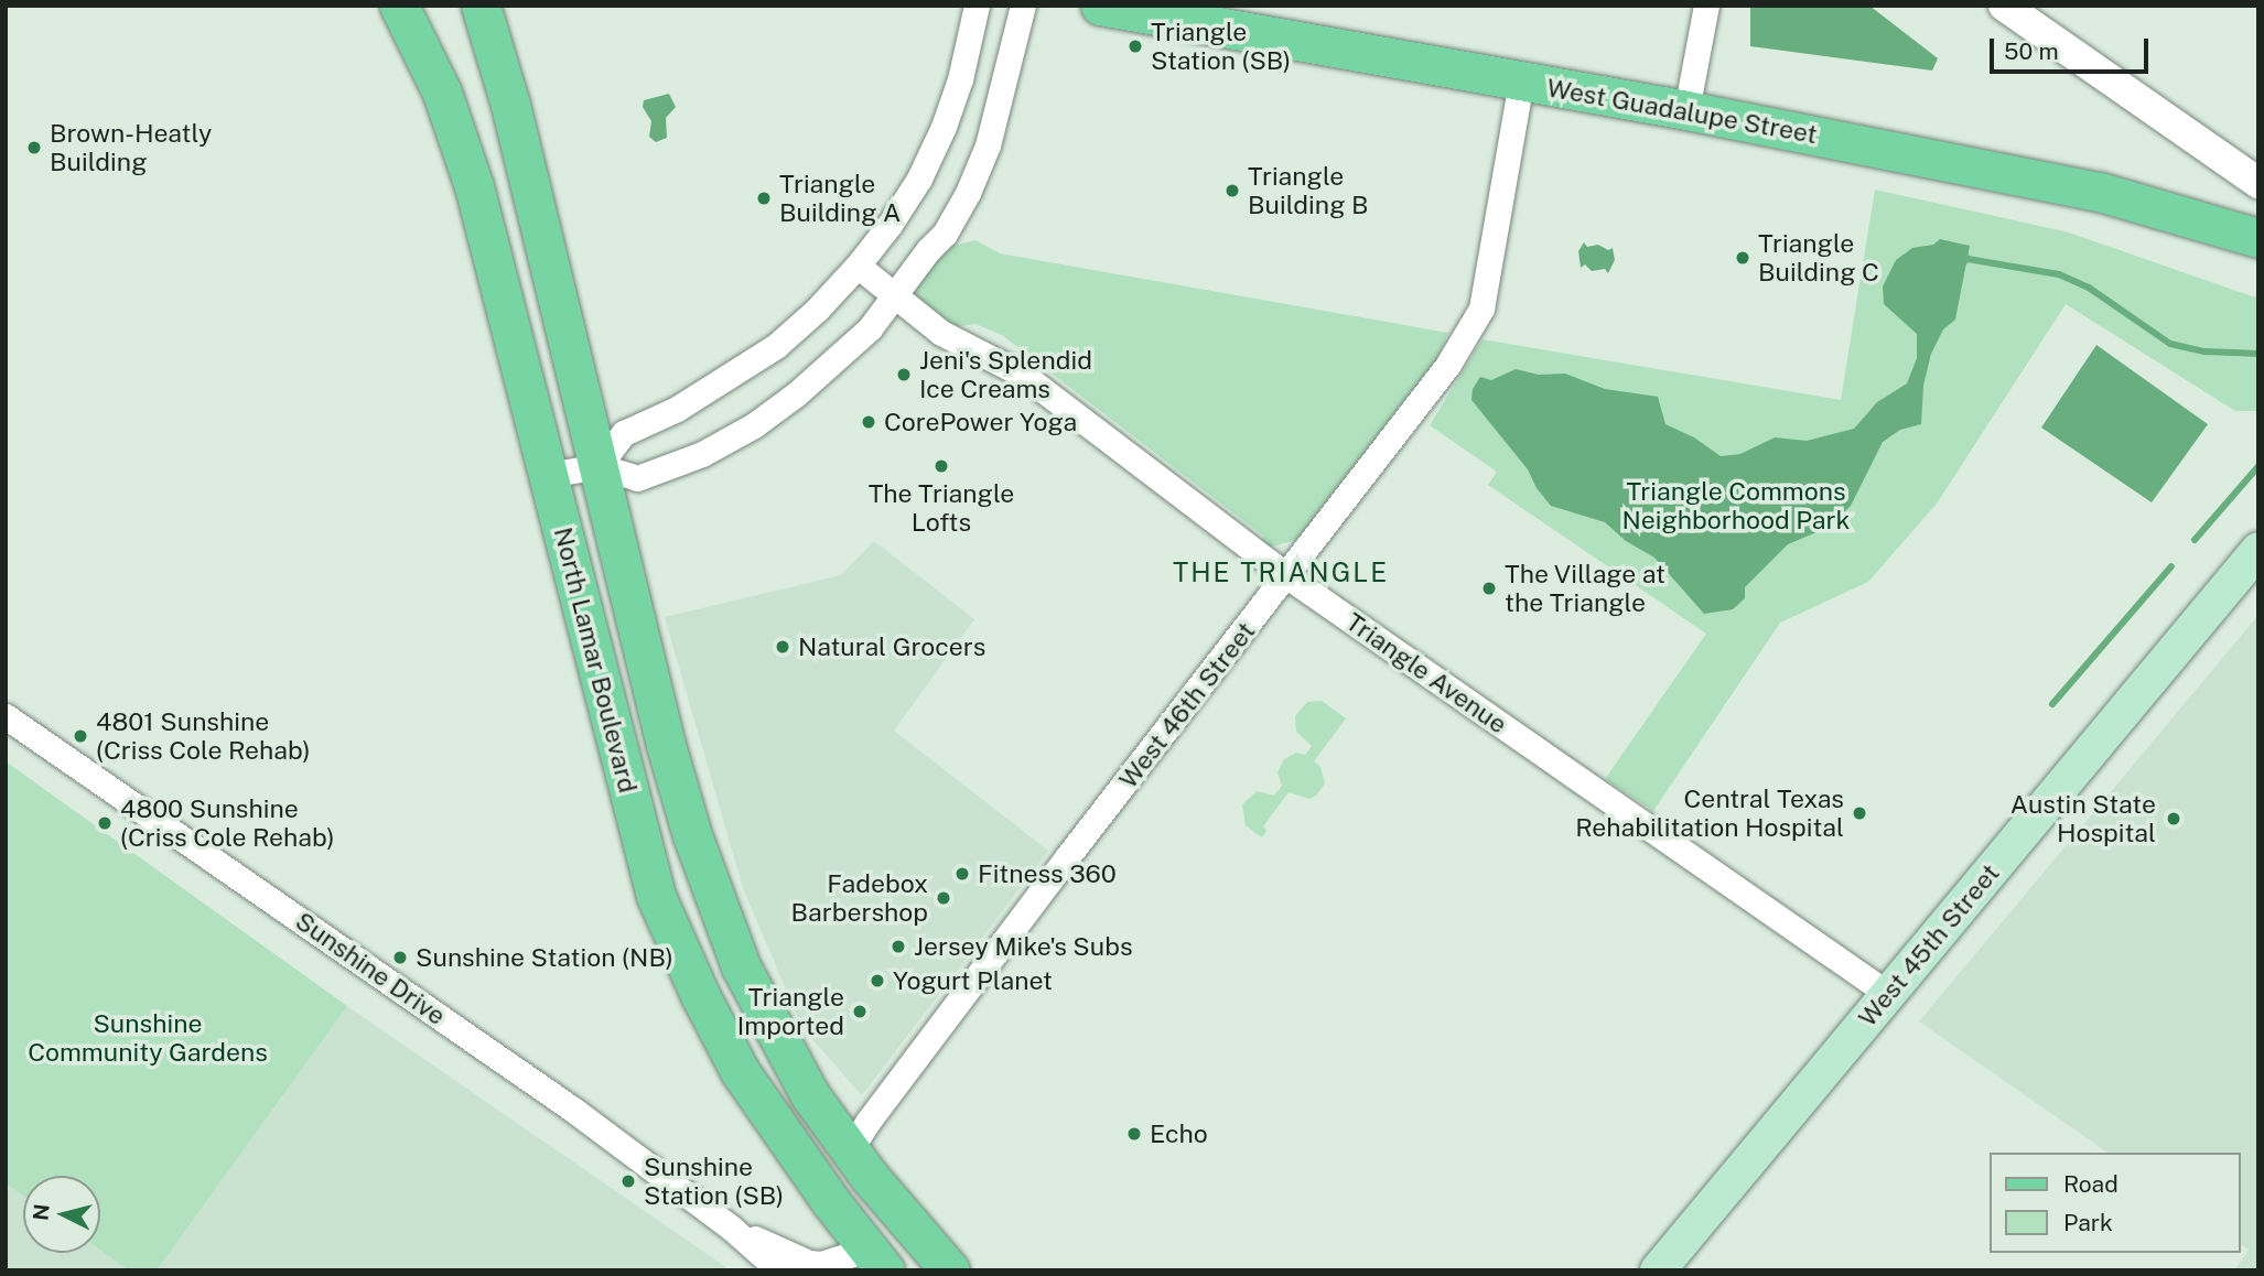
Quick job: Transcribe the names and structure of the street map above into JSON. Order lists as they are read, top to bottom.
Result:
{
  "streets": {
    "main road": ["West Guadalupe Street", "North Lamar Boulevard", "West 45th Street"],
    "street": ["Triangle Avenue", "West 46th Street", "Sunshine Drive"]
  },
  "crossings": [
    ["West Guadalupe Street", "West 46th Street"],
    ["North Lamar Boulevard", "West 46th Street"],
    ["North Lamar Boulevard", "Sunshine Drive"],
    ["Triangle Avenue", "West 46th Street"],
    ["Triangle Avenue", "West 45th Street"]
  ],
  "districts": ["THE TRIANGLE"],
  "parks": ["Triangle Commons Neighborhood Park", "Sunshine Community Gardens"],
  "places": [
    "Triangle Station (SB)",
    "Brown-Heatly Building",
    "Triangle Building B",
    "Triangle Building A",
    "Triangle Building C",
    "Jeni's Splendid Ice Creams",
    "CorePower Yoga",
    "The Triangle Lofts",
    "The Village at the Triangle",
    "Natural Grocers",
    "4801 Sunshine (Criss Cole Rehab)",
    "Central Texas Rehabilitation Hospital",
    "Austin State Hospital",
    "4800 Sunshine (Criss Cole Rehab)",
    "Fitness 360",
    "Fadebox Barbershop",
    "Jersey Mike's Subs",
    "Sunshine Station (NB)",
    "Yogurt Planet",
    "Triangle Imported",
    "Echo",
    "Sunshine Station (SB)"
  ],
  "legend": ["Road", "Park"],
  "scale_bar": "50 m",
  "north": "left"
}
